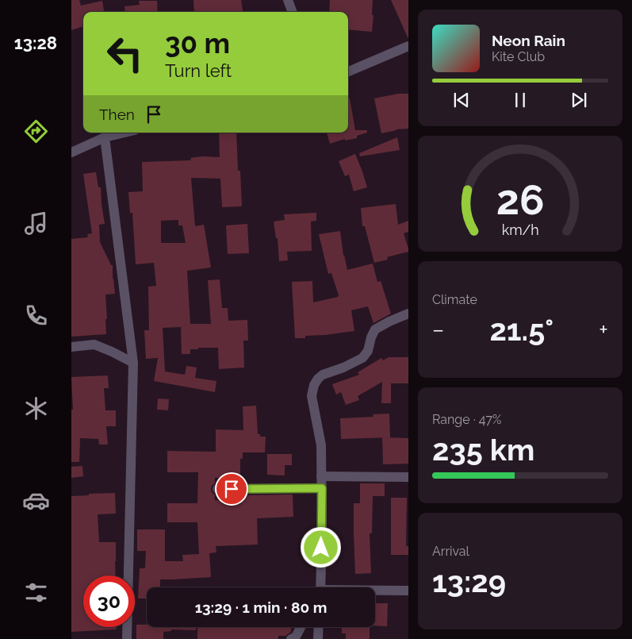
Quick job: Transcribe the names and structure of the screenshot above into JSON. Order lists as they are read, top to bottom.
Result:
{
  "page": {
    "tabs": "13:28",
    "turn": ["30 m", "Turn left"],
    "song": ["Neon Rain", "Kite Club"],
    "then": "Then",
    "tile": [
      "Climate",
      ["Range · 47%", "235 km"],
      ["Arrival", "13:29"]
    ],
    "heat": ["−", "21.5°", "+"],
    "limit": "30",
    "trip": "13:29 · 1 min · 80 m",
    "gauge": ["26", "km/h"]
  }
}
